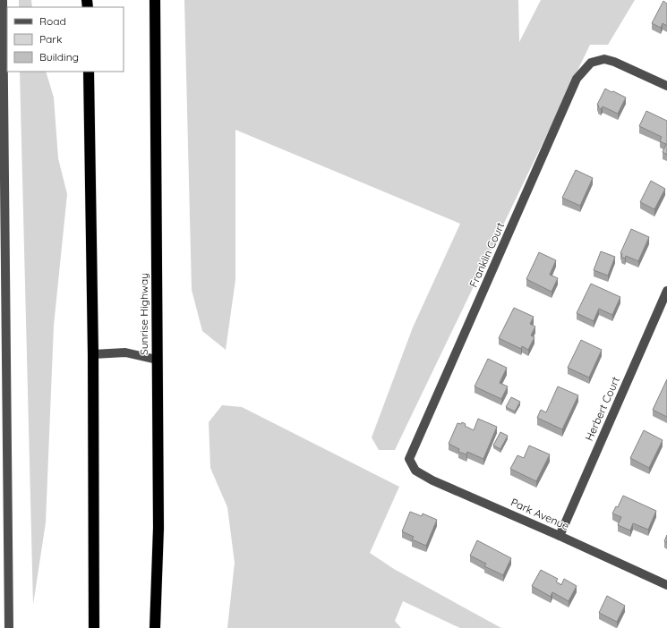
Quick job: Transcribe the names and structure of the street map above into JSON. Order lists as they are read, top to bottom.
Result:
{
  "streets": {
    "highway": ["Sunrise Highway"],
    "street": ["Franklin Court", "Herbert Court", "Park Avenue"]
  },
  "crossings": [
    ["Franklin Court", "Park Avenue"],
    ["Herbert Court", "Park Avenue"]
  ],
  "legend": ["Road", "Park", "Building"]
}
